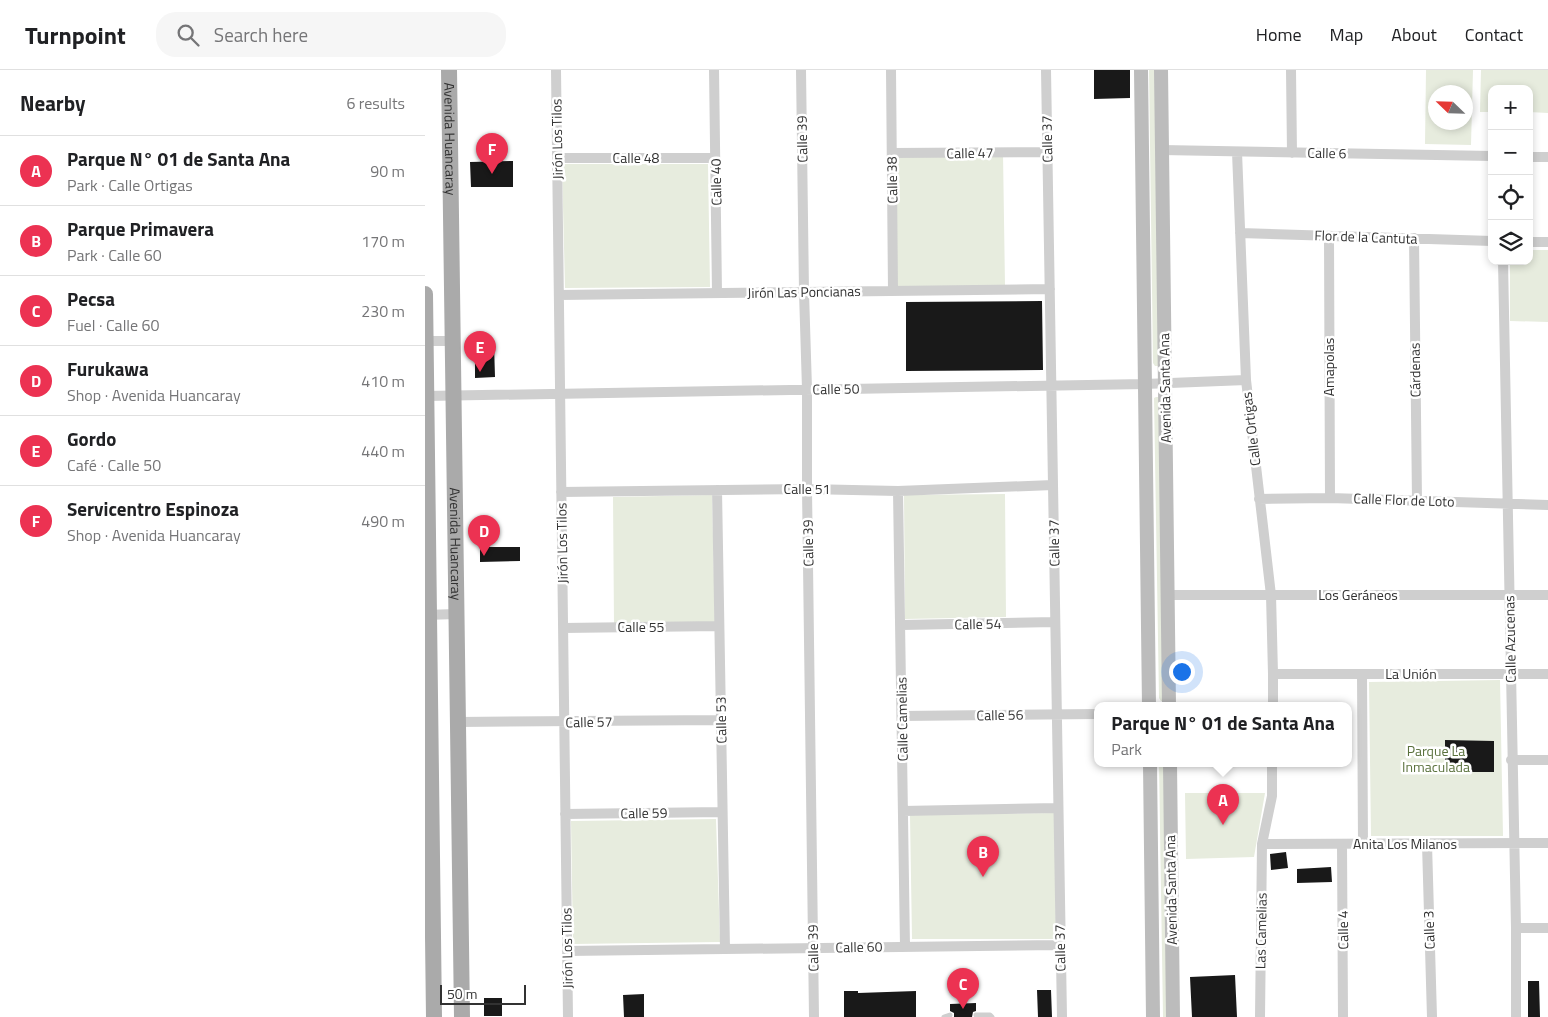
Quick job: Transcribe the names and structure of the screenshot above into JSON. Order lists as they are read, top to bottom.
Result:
{
  "streets": {
    "main road": ["Avenida Huancaray"],
    "street": [
      "Jirón Los Tilos",
      "Calle 39",
      "Calle 37",
      "Calle 47",
      "Calle 6",
      "Calle 48",
      "Calle 38",
      "Calle 40",
      "Flor de la Cantuta",
      "Jirón Las Poncianas",
      "Amapolas",
      "Cárdenas",
      "Avenida Santa Ana",
      "Calle 50",
      "Calle Ortigas",
      "Calle 51",
      "Calle Flor de Loto",
      "Los Geráneos",
      "Calle 54",
      "Calle 55",
      "Calle Azucenas",
      "La Unión",
      "Calle 56",
      "Calle Camelias",
      "Calle 53",
      "Calle 57",
      "Calle 59",
      "Anita Los Milanos",
      "Calle 4",
      "Calle 3",
      "Las Camelias",
      "Calle 60"
    ]
  },
  "crossings": [
    ["Avenida Huancaray", "Calle 50"],
    ["Avenida Huancaray", "Calle 57"],
    ["Jirón Los Tilos", "Calle 48"],
    ["Jirón Los Tilos", "Jirón Las Poncianas"],
    ["Jirón Los Tilos", "Calle 50"],
    ["Jirón Los Tilos", "Calle 51"],
    ["Jirón Los Tilos", "Calle 55"],
    ["Jirón Los Tilos", "Calle 57"],
    ["Jirón Los Tilos", "Calle 59"],
    ["Jirón Los Tilos", "Calle 60"],
    ["Calle 39", "Jirón Las Poncianas"],
    ["Calle 39", "Calle 50"],
    ["Calle 39", "Calle 51"],
    ["Calle 39", "Calle 60"],
    ["Calle 37", "Calle 47"],
    ["Calle 37", "Jirón Las Poncianas"],
    ["Calle 37", "Calle 50"],
    ["Calle 37", "Calle 51"],
    ["Calle 37", "Calle 54"],
    ["Calle 37", "Calle 56"],
    ["Calle 37", "Calle 60"],
    ["Calle 47", "Calle 38"],
    ["Calle 6", "Avenida Santa Ana"],
    ["Calle 6", "Calle Ortigas"],
    ["Calle 48", "Calle 40"],
    ["Calle 38", "Jirón Las Poncianas"],
    ["Calle 40", "Jirón Las Poncianas"],
    ["Flor de la Cantuta", "Amapolas"],
    ["Flor de la Cantuta", "Cárdenas"],
    ["Flor de la Cantuta", "Calle Ortigas"],
    ["Amapolas", "Calle Flor de Loto"],
    ["Cárdenas", "Calle Flor de Loto"],
    ["Avenida Santa Ana", "Calle 50"],
    ["Avenida Santa Ana", "Los Geráneos"],
    ["Calle 50", "Calle Ortigas"],
    ["Calle Ortigas", "Calle Flor de Loto"],
    ["Calle Ortigas", "Los Geráneos"],
    ["Calle Ortigas", "La Unión"],
    ["Calle 51", "Calle Camelias"],
    ["Calle 51", "Calle 53"],
    ["Calle Flor de Loto", "Calle Azucenas"],
    ["Los Geráneos", "Calle Azucenas"],
    ["Calle 54", "Calle Camelias"],
    ["Calle 55", "Calle 53"],
    ["Calle Azucenas", "La Unión"],
    ["Calle Azucenas", "Anita Los Milanos"],
    ["Calle 56", "Calle Camelias"],
    ["Calle Camelias", "Calle 60"],
    ["Calle 53", "Calle 57"],
    ["Calle 53", "Calle 59"],
    ["Calle 53", "Calle 60"],
    ["Anita Los Milanos", "Calle 4"],
    ["Anita Los Milanos", "Calle 3"],
    ["Anita Los Milanos", "Las Camelias"]
  ],
  "parks": ["Parque La Inmaculada"],
  "scale_bar": "50 m",
  "north": "top left",
  "page": {
    "header": "Turnpoint",
    "search": "Search here",
    "nav": [
      "Home",
      "Map",
      "About",
      "Contact"
    ],
    "heading": ["Nearby", "6 results"],
    "map_buttons": ["+", "−"],
    "pins": [
      "F",
      "E",
      "D",
      "A",
      "B",
      "C"
    ],
    "list": [
      {
        "mark": "A",
        "name": "Parque N° 01 de Santa Ana",
        "note": "Park · Calle Ortigas",
        "value": "90 m"
      },
      {
        "mark": "B",
        "name": "Parque Primavera",
        "note": "Park · Calle 60",
        "value": "170 m"
      },
      {
        "mark": "C",
        "name": "Pecsa",
        "note": "Fuel · Calle 60",
        "value": "230 m"
      },
      {
        "mark": "D",
        "name": "Furukawa",
        "note": "Shop · Avenida Huancaray",
        "value": "410 m"
      },
      {
        "mark": "E",
        "name": "Gordo",
        "note": "Café · Calle 50",
        "value": "440 m"
      },
      {
        "mark": "F",
        "name": "Servicentro Espinoza",
        "note": "Shop · Avenida Huancaray",
        "value": "490 m"
      }
    ],
    "popup": ["Parque N° 01 de Santa Ana", "Park"],
    "scale": "50 m"
  }
}
